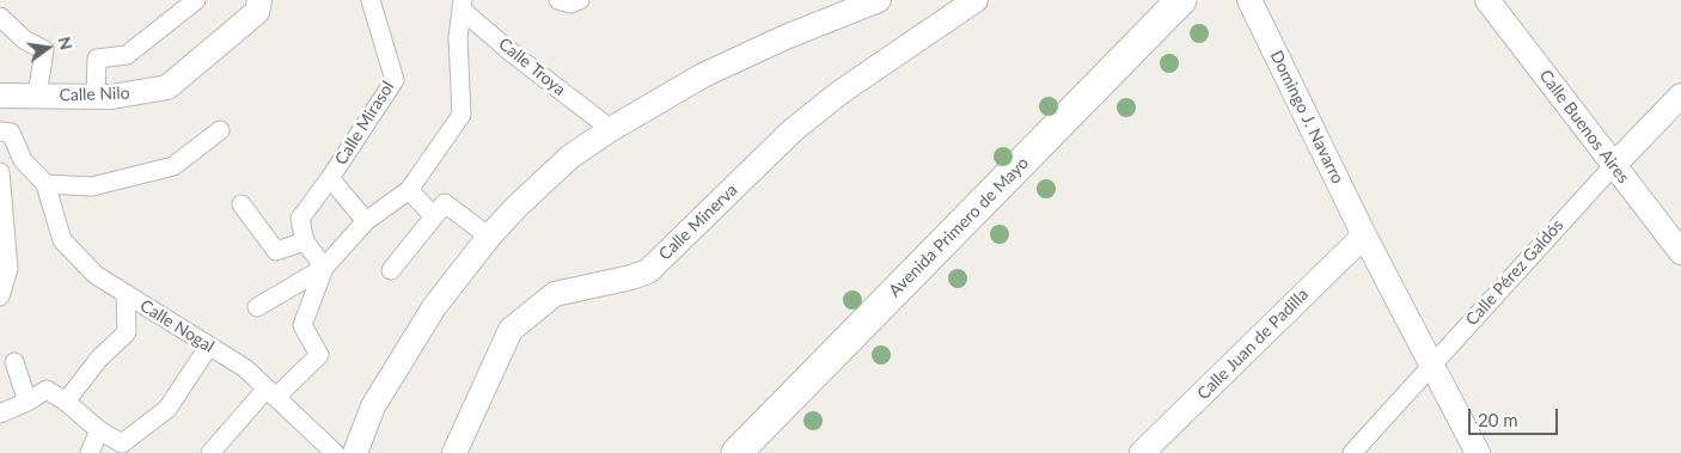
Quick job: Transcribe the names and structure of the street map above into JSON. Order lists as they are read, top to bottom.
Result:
{
  "streets": {
    "street": [
      "Calle Troya",
      "Calle Nilo",
      "Domingo J. Navarro",
      "Calle Mirasol",
      "Calle Buenos Aires",
      "Calle Minerva",
      "Avenida Primero de Mayo",
      "Calle Pérez Galdós",
      "Calle Nogal",
      "Calle Juan de Padilla"
    ]
  },
  "crossings": [
    ["Domingo J. Navarro", "Calle Pérez Galdós"],
    ["Domingo J. Navarro", "Calle Juan de Padilla"],
    ["Calle Buenos Aires", "Calle Pérez Galdós"]
  ],
  "scale_bar": "20 m",
  "north": "right"
}
